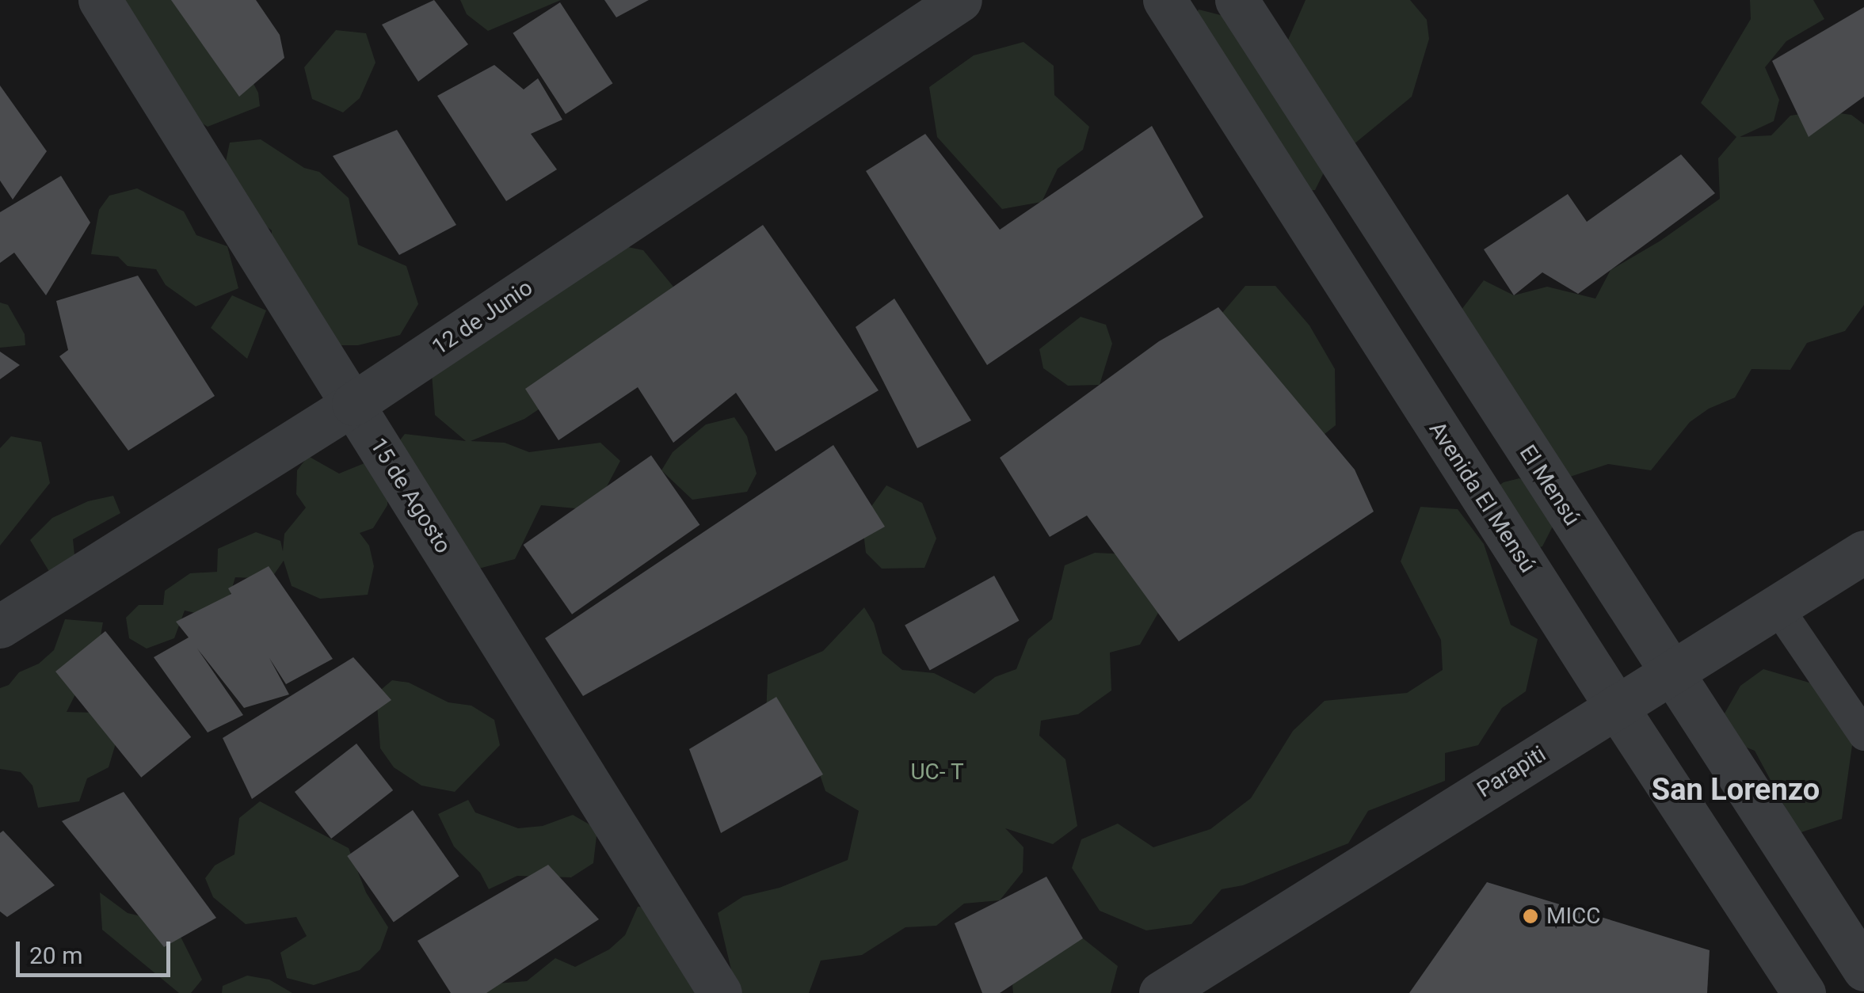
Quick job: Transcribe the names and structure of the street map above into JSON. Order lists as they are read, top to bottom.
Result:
{
  "streets": {
    "street": [
      "12 de Junio",
      "El Mensú",
      "15 de Agosto",
      "Avenida El Mensú",
      "Parapiti"
    ]
  },
  "crossings": [
    ["12 de Junio", "15 de Agosto"],
    ["El Mensú", "Parapiti"],
    ["Avenida El Mensú", "Parapiti"]
  ],
  "districts": ["San Lorenzo"],
  "parks": ["UC- T"],
  "places": ["MICC"],
  "scale_bar": "20 m"
}
